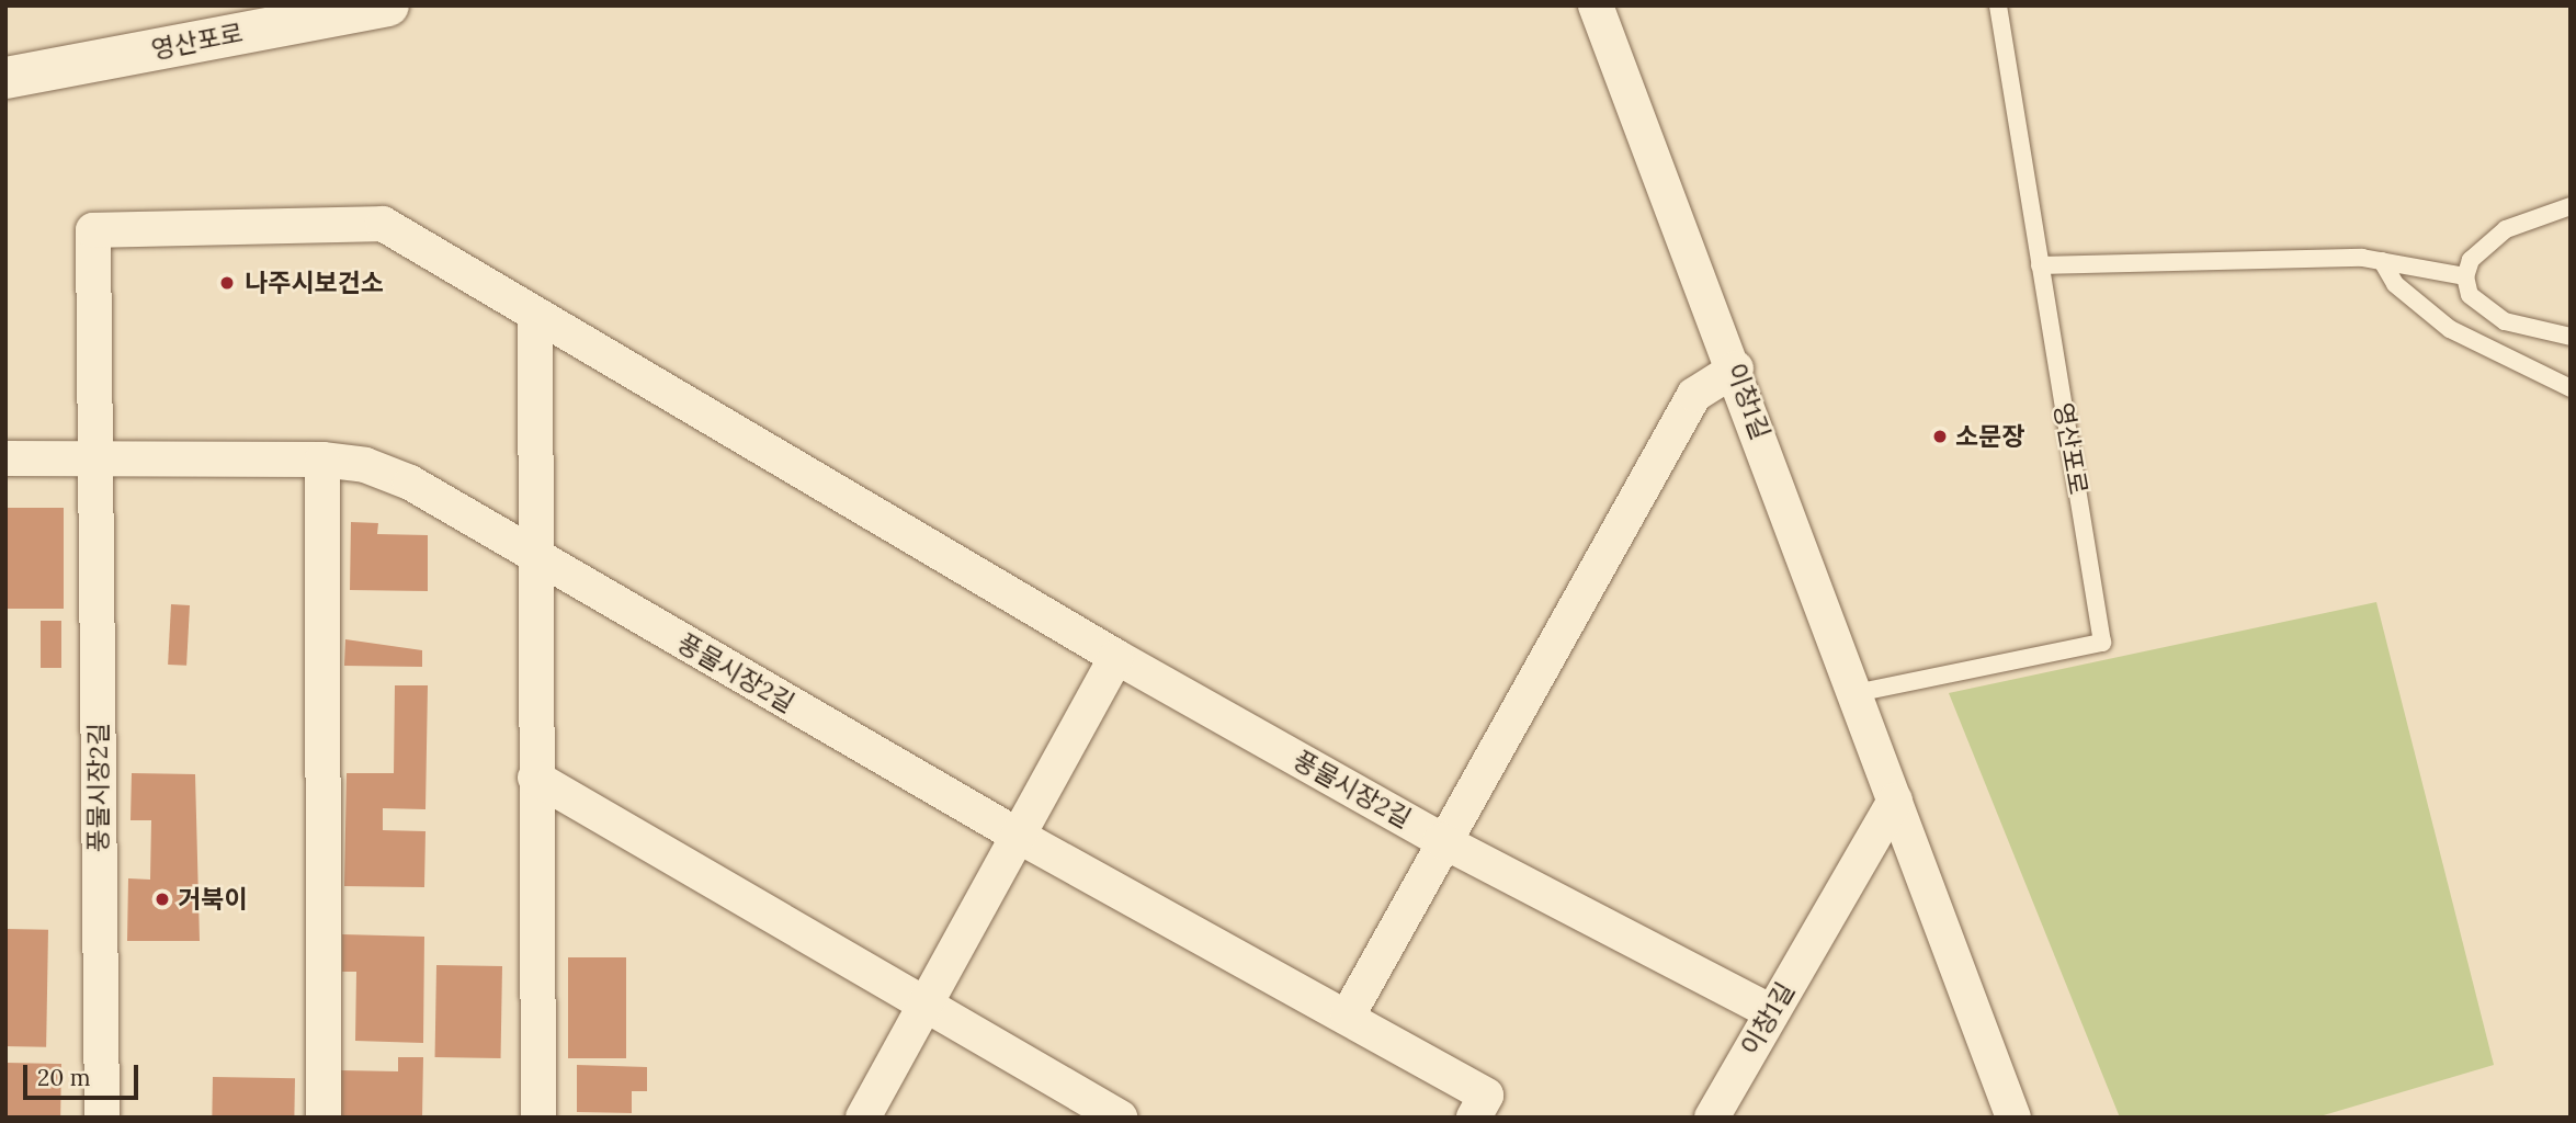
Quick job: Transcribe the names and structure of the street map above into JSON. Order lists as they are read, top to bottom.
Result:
{
  "streets": {
    "street": ["영산포로", "이창1길", "풍물시장2길"]
  },
  "crossings": [
    ["영산포로", "이창1길"],
    ["이창1길", "풍물시장2길"]
  ],
  "places": ["나주시보건소", "소문장", "거북이"],
  "scale_bar": "20 m"
}
